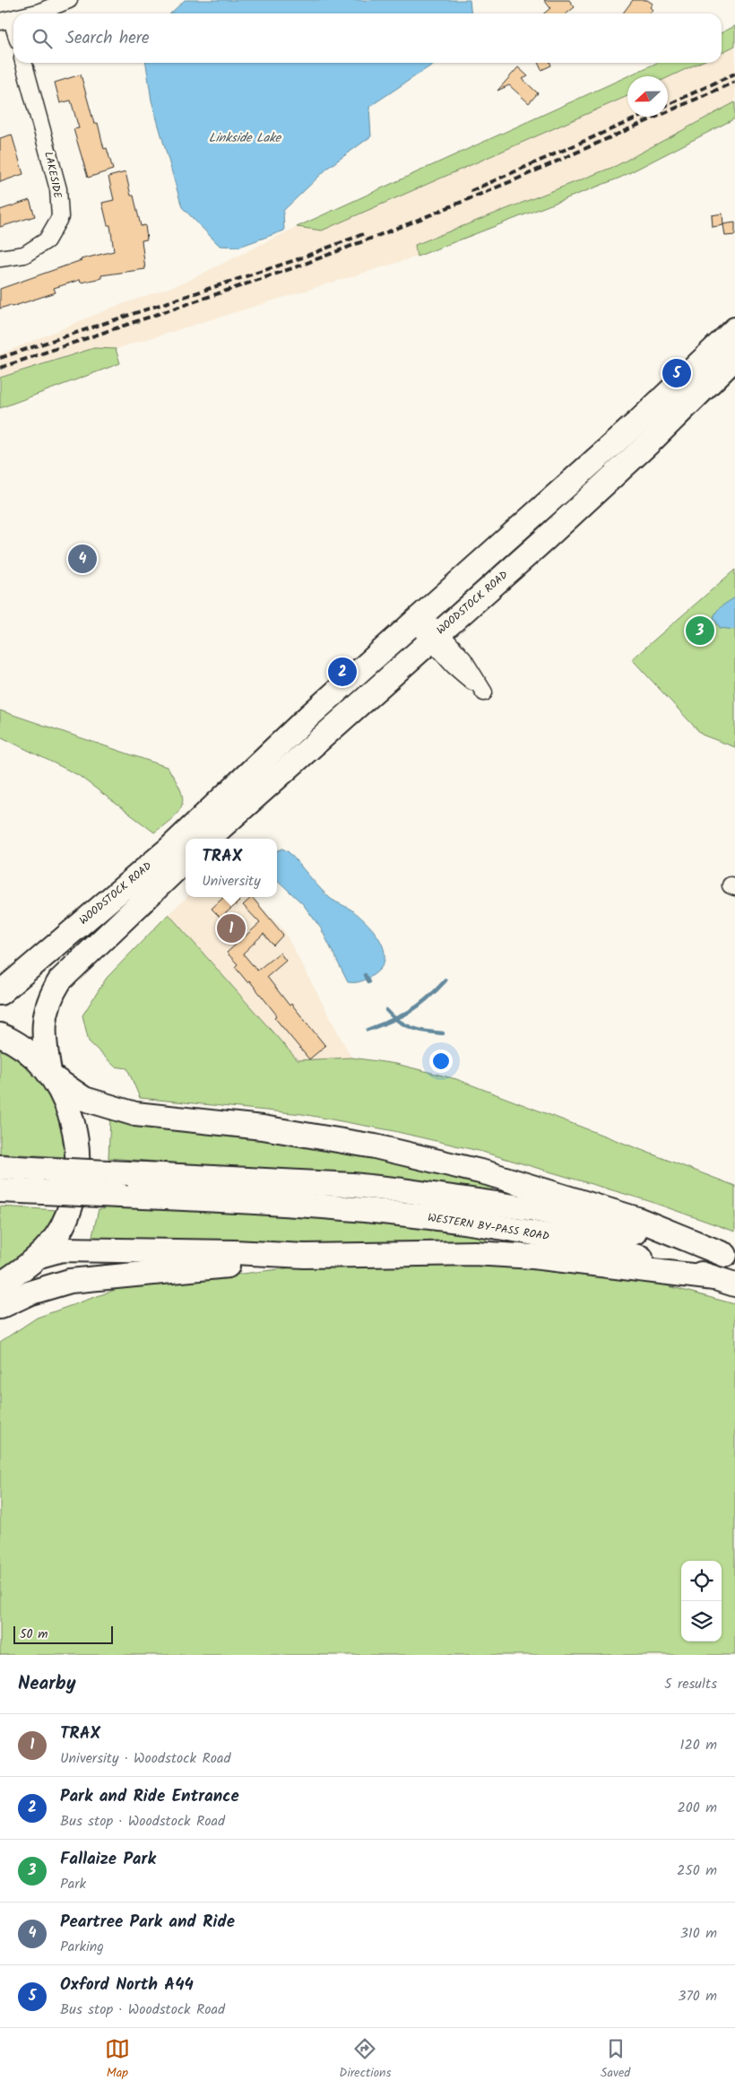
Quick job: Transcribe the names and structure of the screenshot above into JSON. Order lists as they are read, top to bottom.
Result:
{
  "streets": {
    "highway": ["WOODSTOCK ROAD", "WESTERN BY-PASS ROAD"],
    "street": ["LAKESIDE"]
  },
  "water": ["Linkside Lake"],
  "scale_bar": "50 m",
  "north": "left",
  "page": {
    "search": "Search here",
    "pins": [
      "5",
      "4",
      "3",
      "2",
      "1"
    ],
    "popup": ["TRAX", "University"],
    "scale": "50 m",
    "heading": ["Nearby", "5 results"],
    "list": [
      {
        "mark": "1",
        "name": "TRAX",
        "note": "University · Woodstock Road",
        "value": "120 m"
      },
      {
        "mark": "2",
        "name": "Park and Ride Entrance",
        "note": "Bus stop · Woodstock Road",
        "value": "200 m"
      },
      {
        "mark": "3",
        "name": "Fallaize Park",
        "note": "Park",
        "value": "250 m"
      },
      {
        "mark": "4",
        "name": "Peartree Park and Ride",
        "note": "Parking",
        "value": "310 m"
      },
      {
        "mark": "5",
        "name": "Oxford North A44",
        "note": "Bus stop · Woodstock Road",
        "value": "370 m"
      }
    ],
    "nav": ["Map", "Directions", "Saved"]
  }
}
